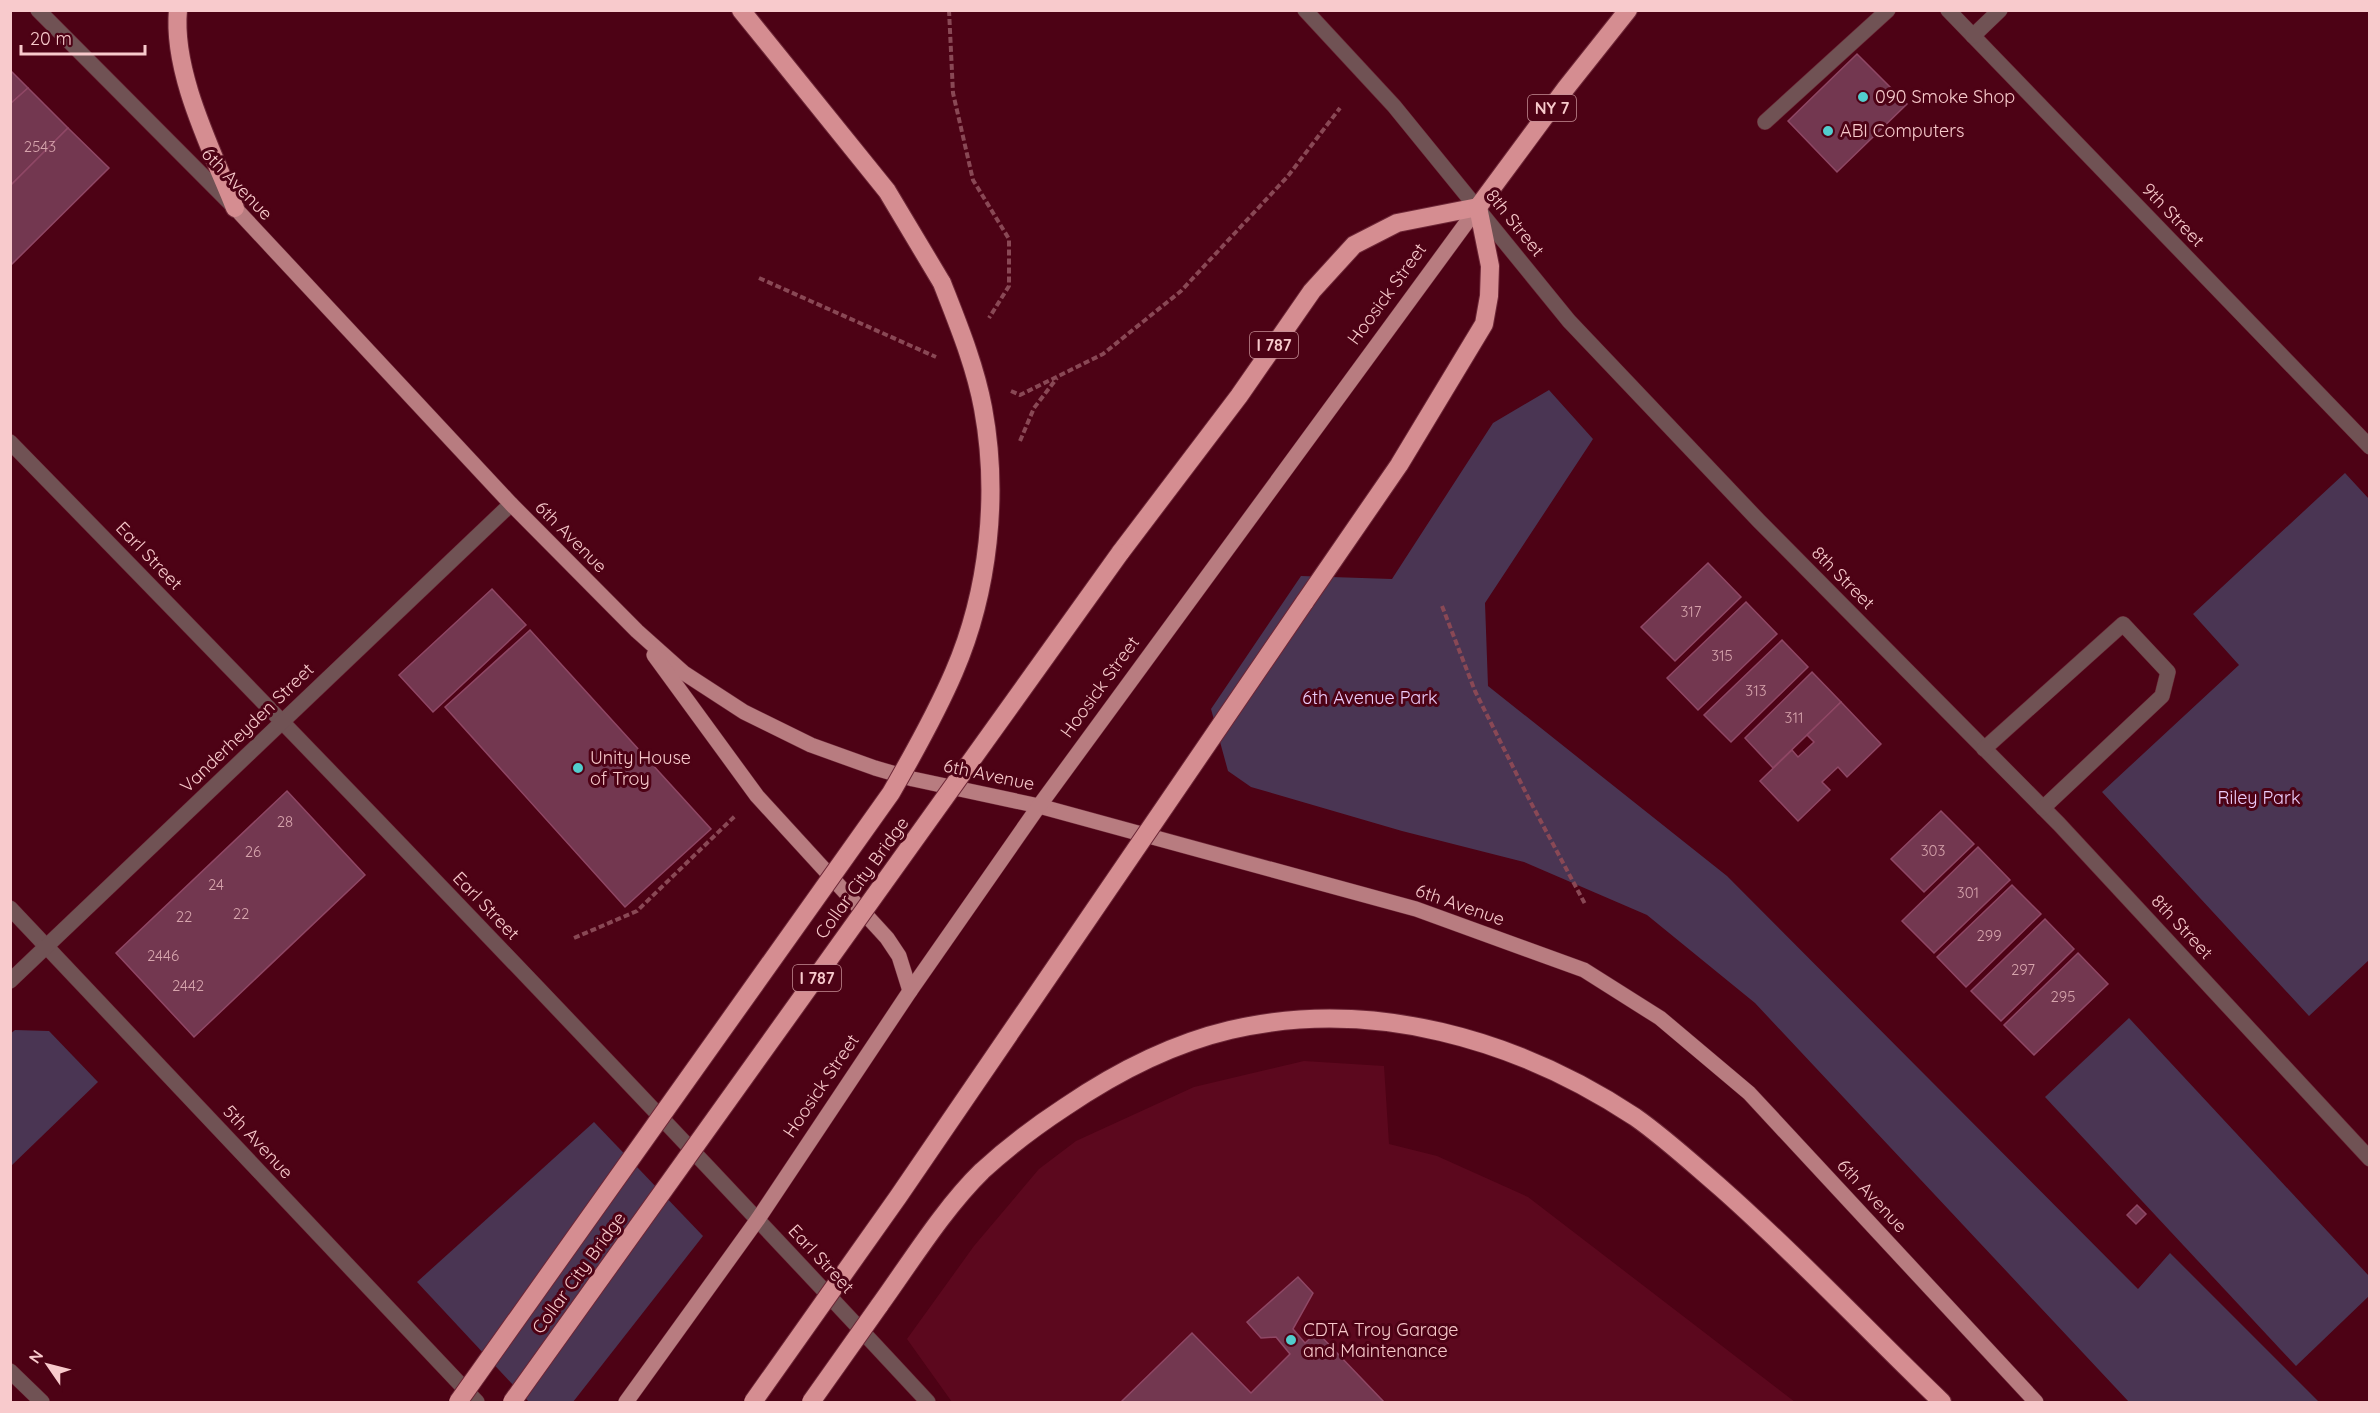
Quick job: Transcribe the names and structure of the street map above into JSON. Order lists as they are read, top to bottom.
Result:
{
  "streets": {
    "highway": [
      "NY 7",
      "Hoosick Street",
      "I 787",
      "Collar City Bridge"
    ],
    "main road": ["6th Avenue"],
    "street": [
      "9th Street",
      "8th Street",
      "Earl Street",
      "Vanderheyden Street",
      "5th Avenue"
    ]
  },
  "crossings": [
    ["6th Avenue", "Hoosick Street"],
    ["6th Avenue", "Vanderheyden Street"],
    ["8th Street", "Hoosick Street"],
    ["8th Street", "Collar City Bridge"],
    ["Hoosick Street", "Earl Street"],
    ["Hoosick Street", "Collar City Bridge"],
    ["Earl Street", "Vanderheyden Street"],
    ["Vanderheyden Street", "5th Avenue"]
  ],
  "parks": ["6th Avenue Park", "Riley Park"],
  "places": [
    "090 Smoke Shop",
    "ABI Computers",
    "Unity House of Troy",
    "CDTA Troy Garage and Maintenance"
  ],
  "house_numbers": [
    "2543",
    "317",
    "315",
    "313",
    "311",
    "28",
    "303",
    "26",
    "24",
    "301",
    "22",
    "22",
    "299",
    "2446",
    "297",
    "2442",
    "295"
  ],
  "scale_bar": "20 m",
  "north": "top left"
}
